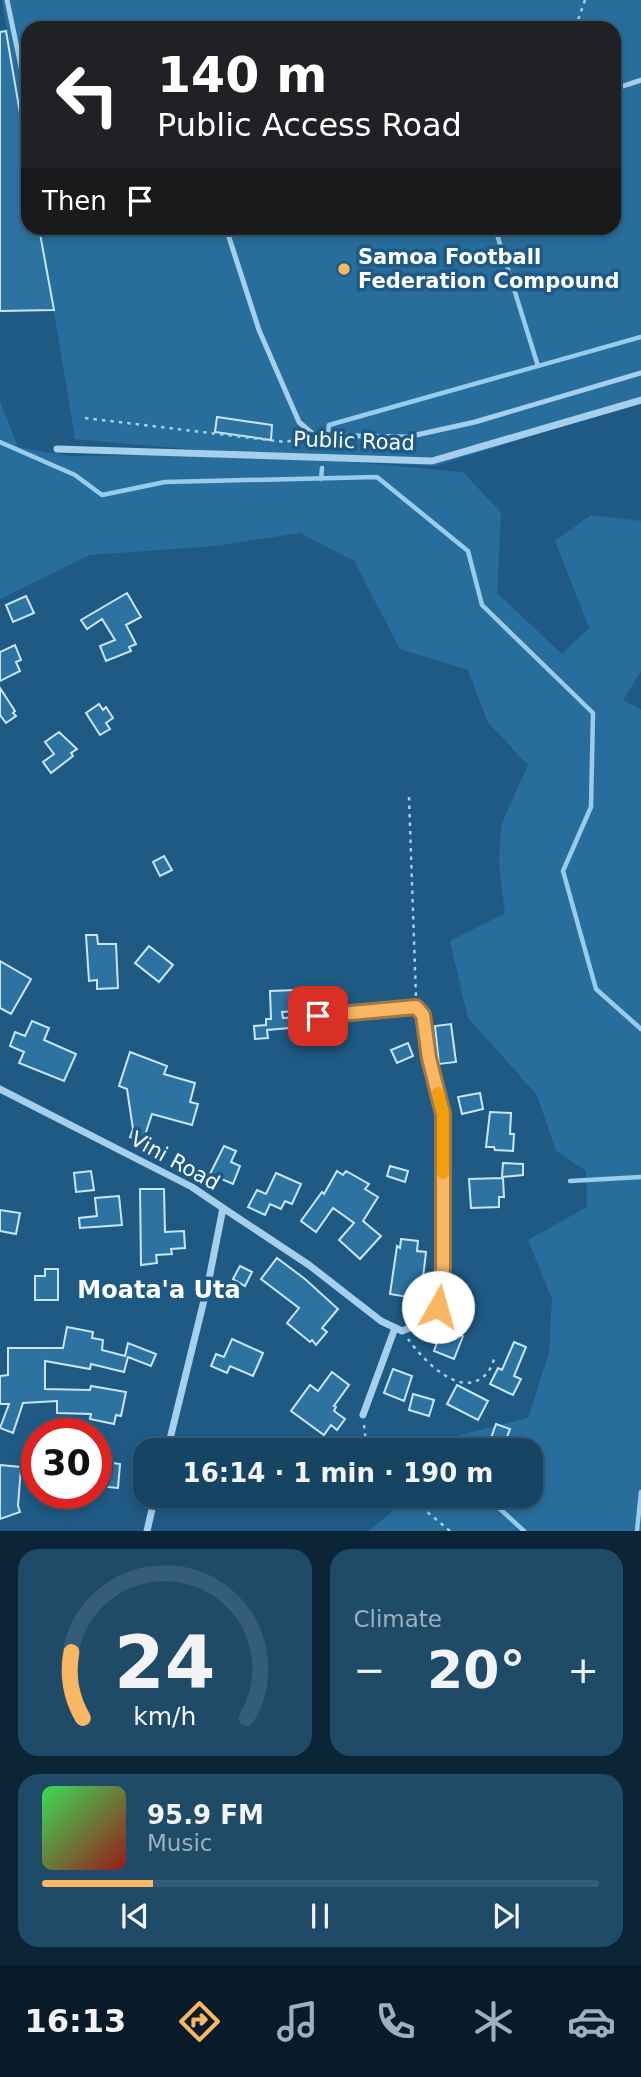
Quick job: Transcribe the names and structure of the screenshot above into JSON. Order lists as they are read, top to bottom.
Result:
{
  "streets": {
    "street": ["Public Road", "Vini Road"]
  },
  "districts": ["Moata'a Uta"],
  "places": ["Samoa Football Federation Compound"],
  "page": {
    "turn": ["140 m", "Public Access Road"],
    "then": "Then",
    "limit": "30",
    "trip": "16:14 · 1 min · 190 m",
    "tile": "Climate",
    "heat": ["−", "20°", "+"],
    "song": ["95.9 FM", "Music"],
    "tabs": "16:13",
    "gauge": ["24", "km/h"]
  }
}
